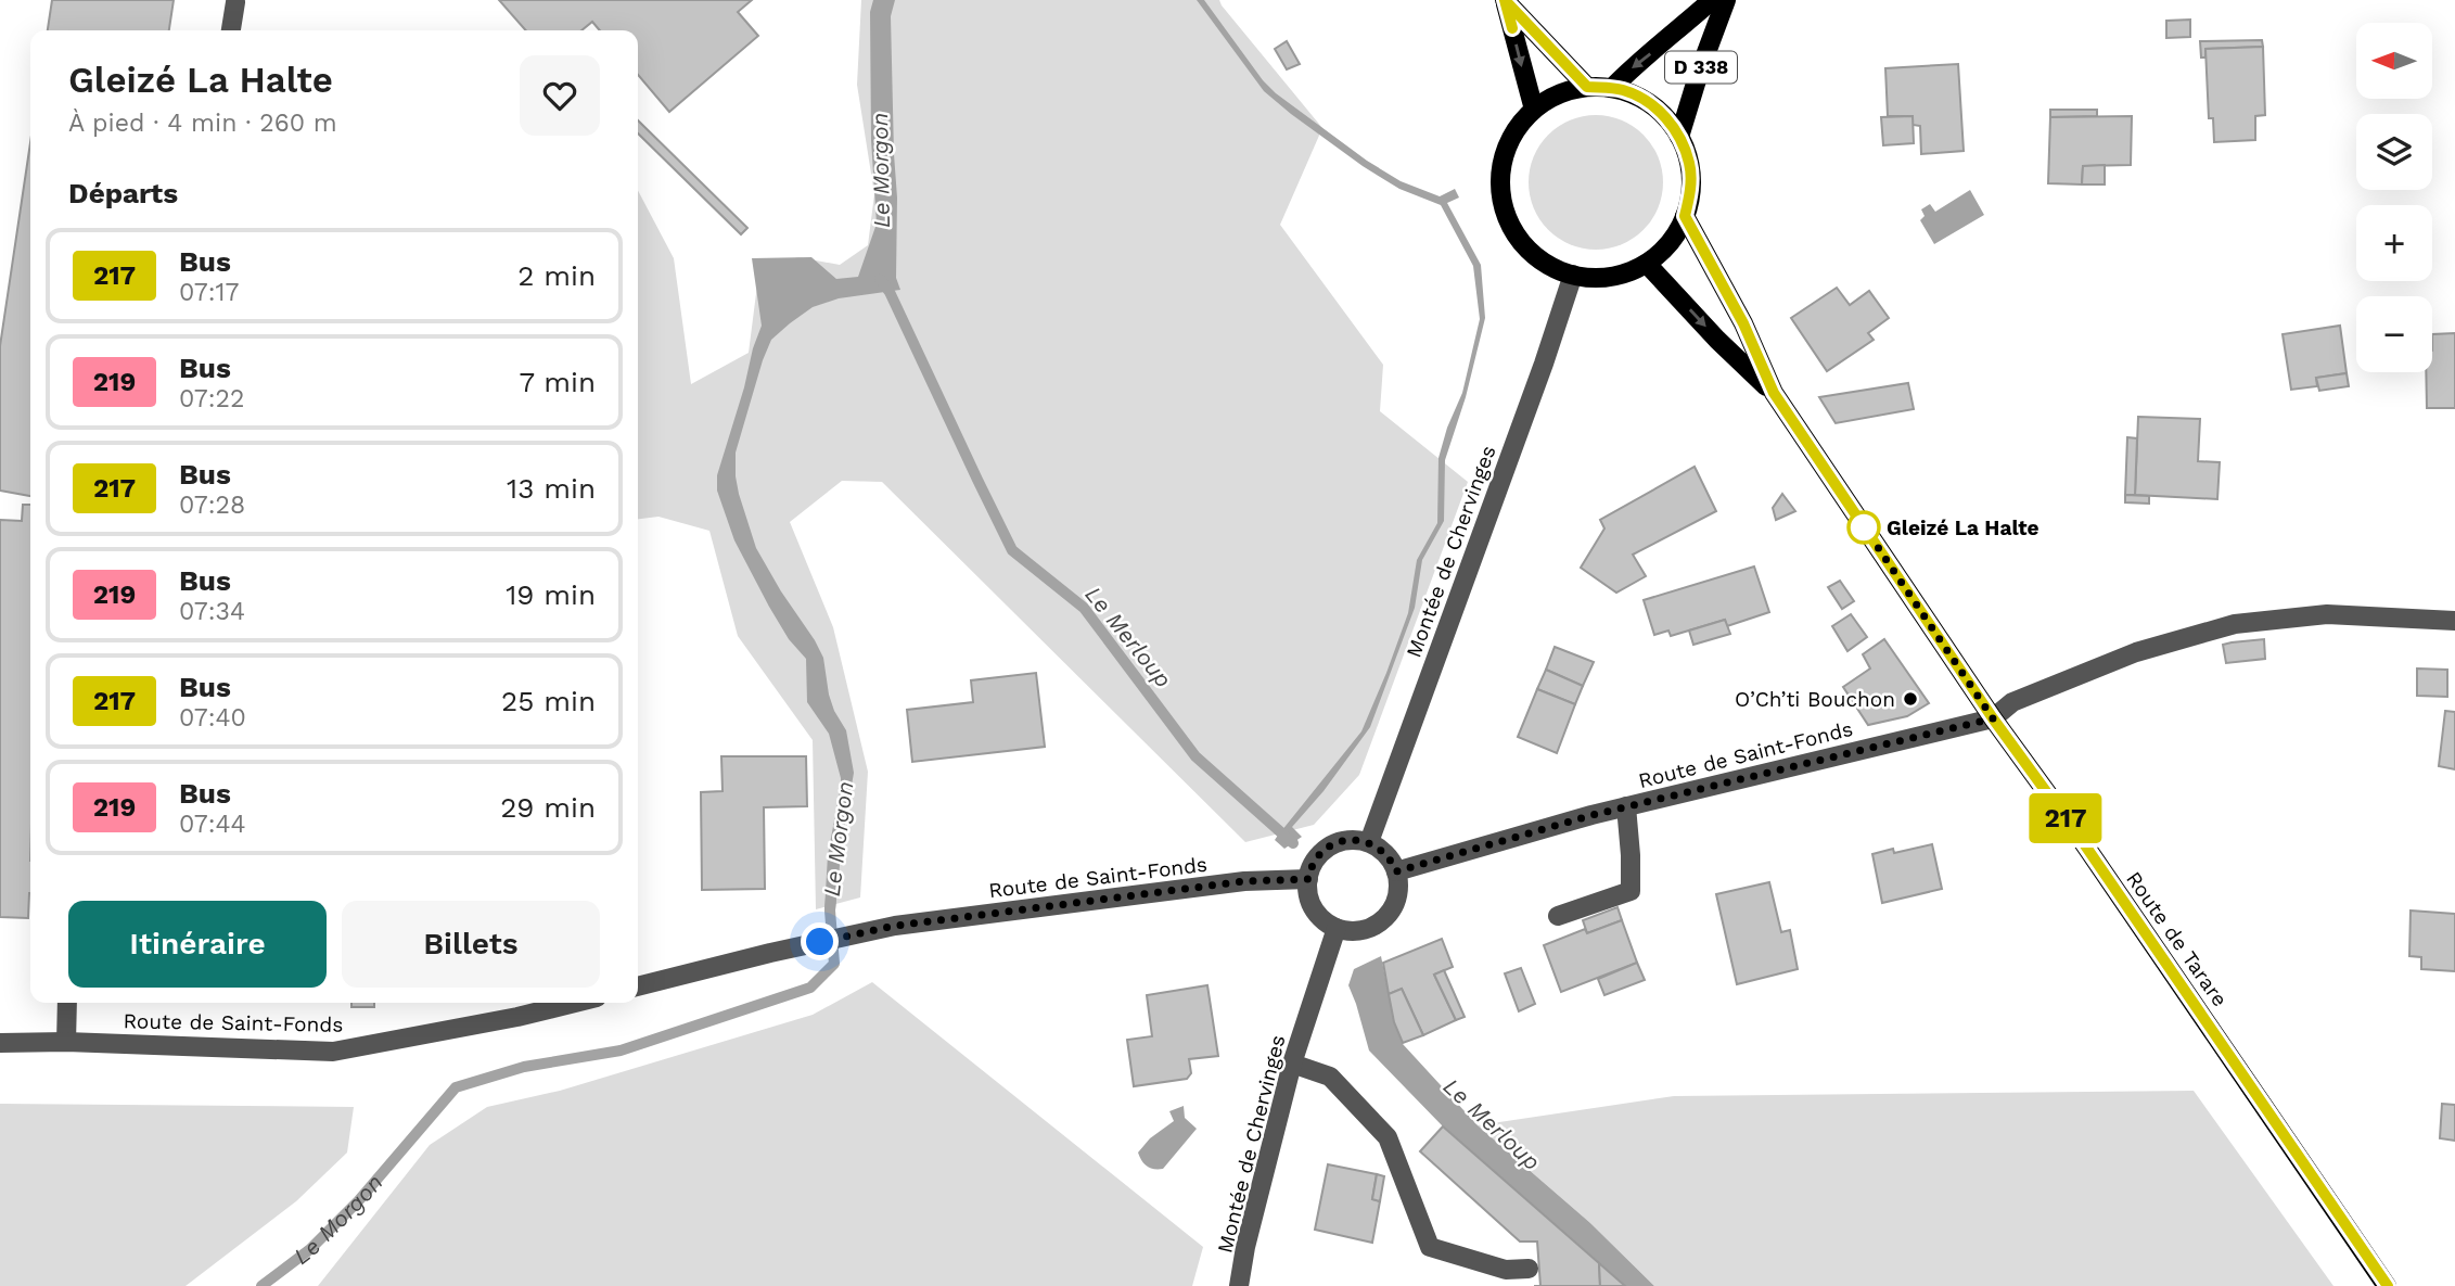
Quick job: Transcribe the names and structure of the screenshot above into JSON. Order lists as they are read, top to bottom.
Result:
{
  "streets": {
    "main road": ["D 338", "Route de Tarare"],
    "street": ["Montée de Chervinges", "Route de Saint-Fonds"]
  },
  "crossings": [
    ["D 338", "Montée de Chervinges"],
    ["D 338", "Route de Tarare"],
    ["Montée de Chervinges", "Route de Saint-Fonds"],
    ["Montée de Chervinges", "Route de Tarare"],
    ["Route de Saint-Fonds", "Route de Tarare"]
  ],
  "water": ["Le Morgon", "Le Merloup"],
  "places": ["Gleizé La Halte", "O’Ch’ti Bouchon"],
  "lines": ["bus line 217"],
  "north": "left",
  "page": {
    "on_map": "217",
    "map_buttons": ["+", "−"],
    "heading": [
      ["Gleizé La Halte", "À pied · 4 min · 260 m"],
      "Départs"
    ],
    "list": [
      {
        "mark": "217",
        "name": "Bus",
        "note": "07:17",
        "value": "2 min"
      },
      {
        "mark": "219",
        "name": "Bus",
        "note": "07:22",
        "value": "7 min"
      },
      {
        "mark": "217",
        "name": "Bus",
        "note": "07:28",
        "value": "13 min"
      },
      {
        "mark": "219",
        "name": "Bus",
        "note": "07:34",
        "value": "19 min"
      },
      {
        "mark": "217",
        "name": "Bus",
        "note": "07:40",
        "value": "25 min"
      },
      {
        "mark": "219",
        "name": "Bus",
        "note": "07:44",
        "value": "29 min"
      }
    ],
    "buttons": ["Itinéraire", "Billets"]
  }
}
